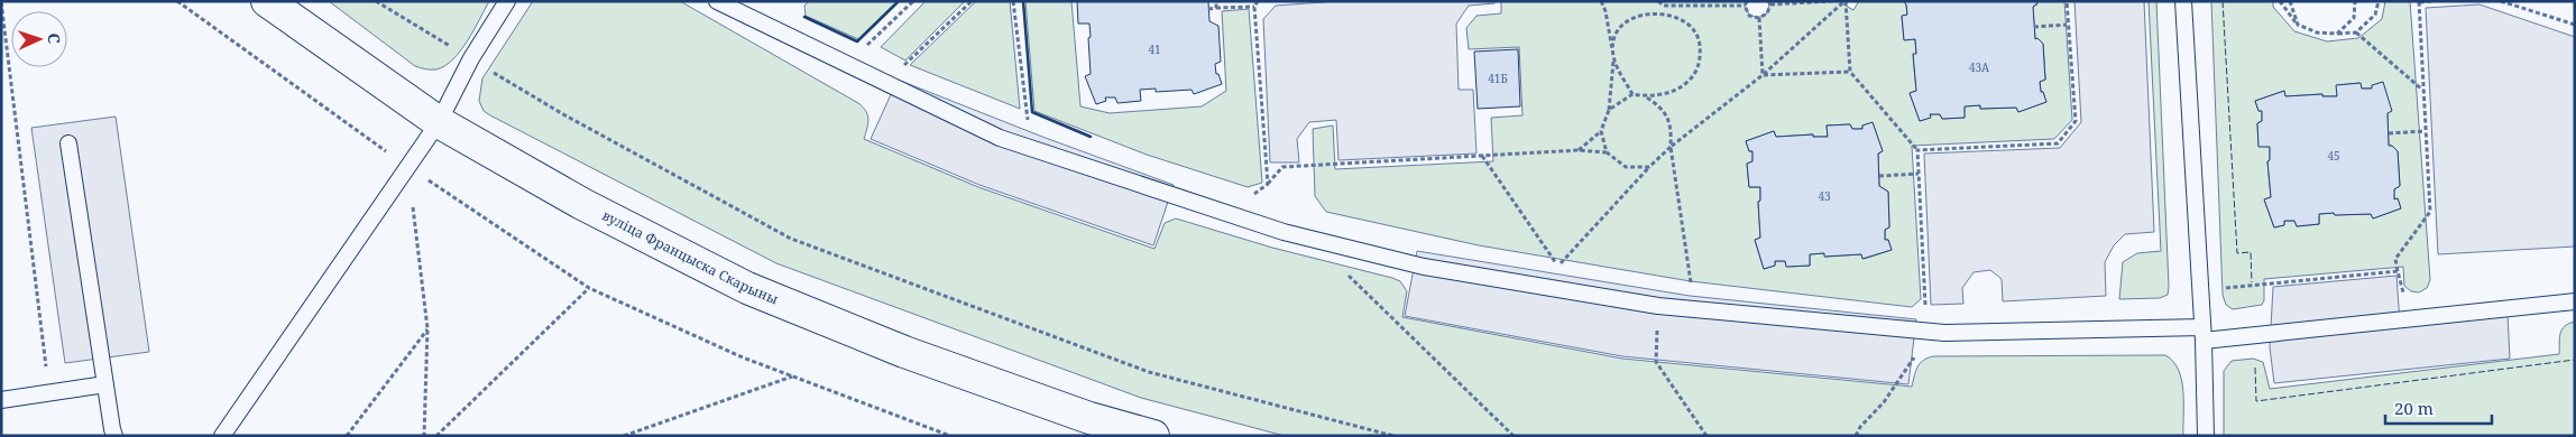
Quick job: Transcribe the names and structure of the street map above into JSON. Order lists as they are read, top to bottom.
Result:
{
  "streets": {
    "main road": ["вуліца Францыска Скарыны"]
  },
  "house_numbers": [
    "41",
    "43А",
    "41Б",
    "45",
    "43"
  ],
  "scale_bar": "20 m",
  "north": "right"
}
